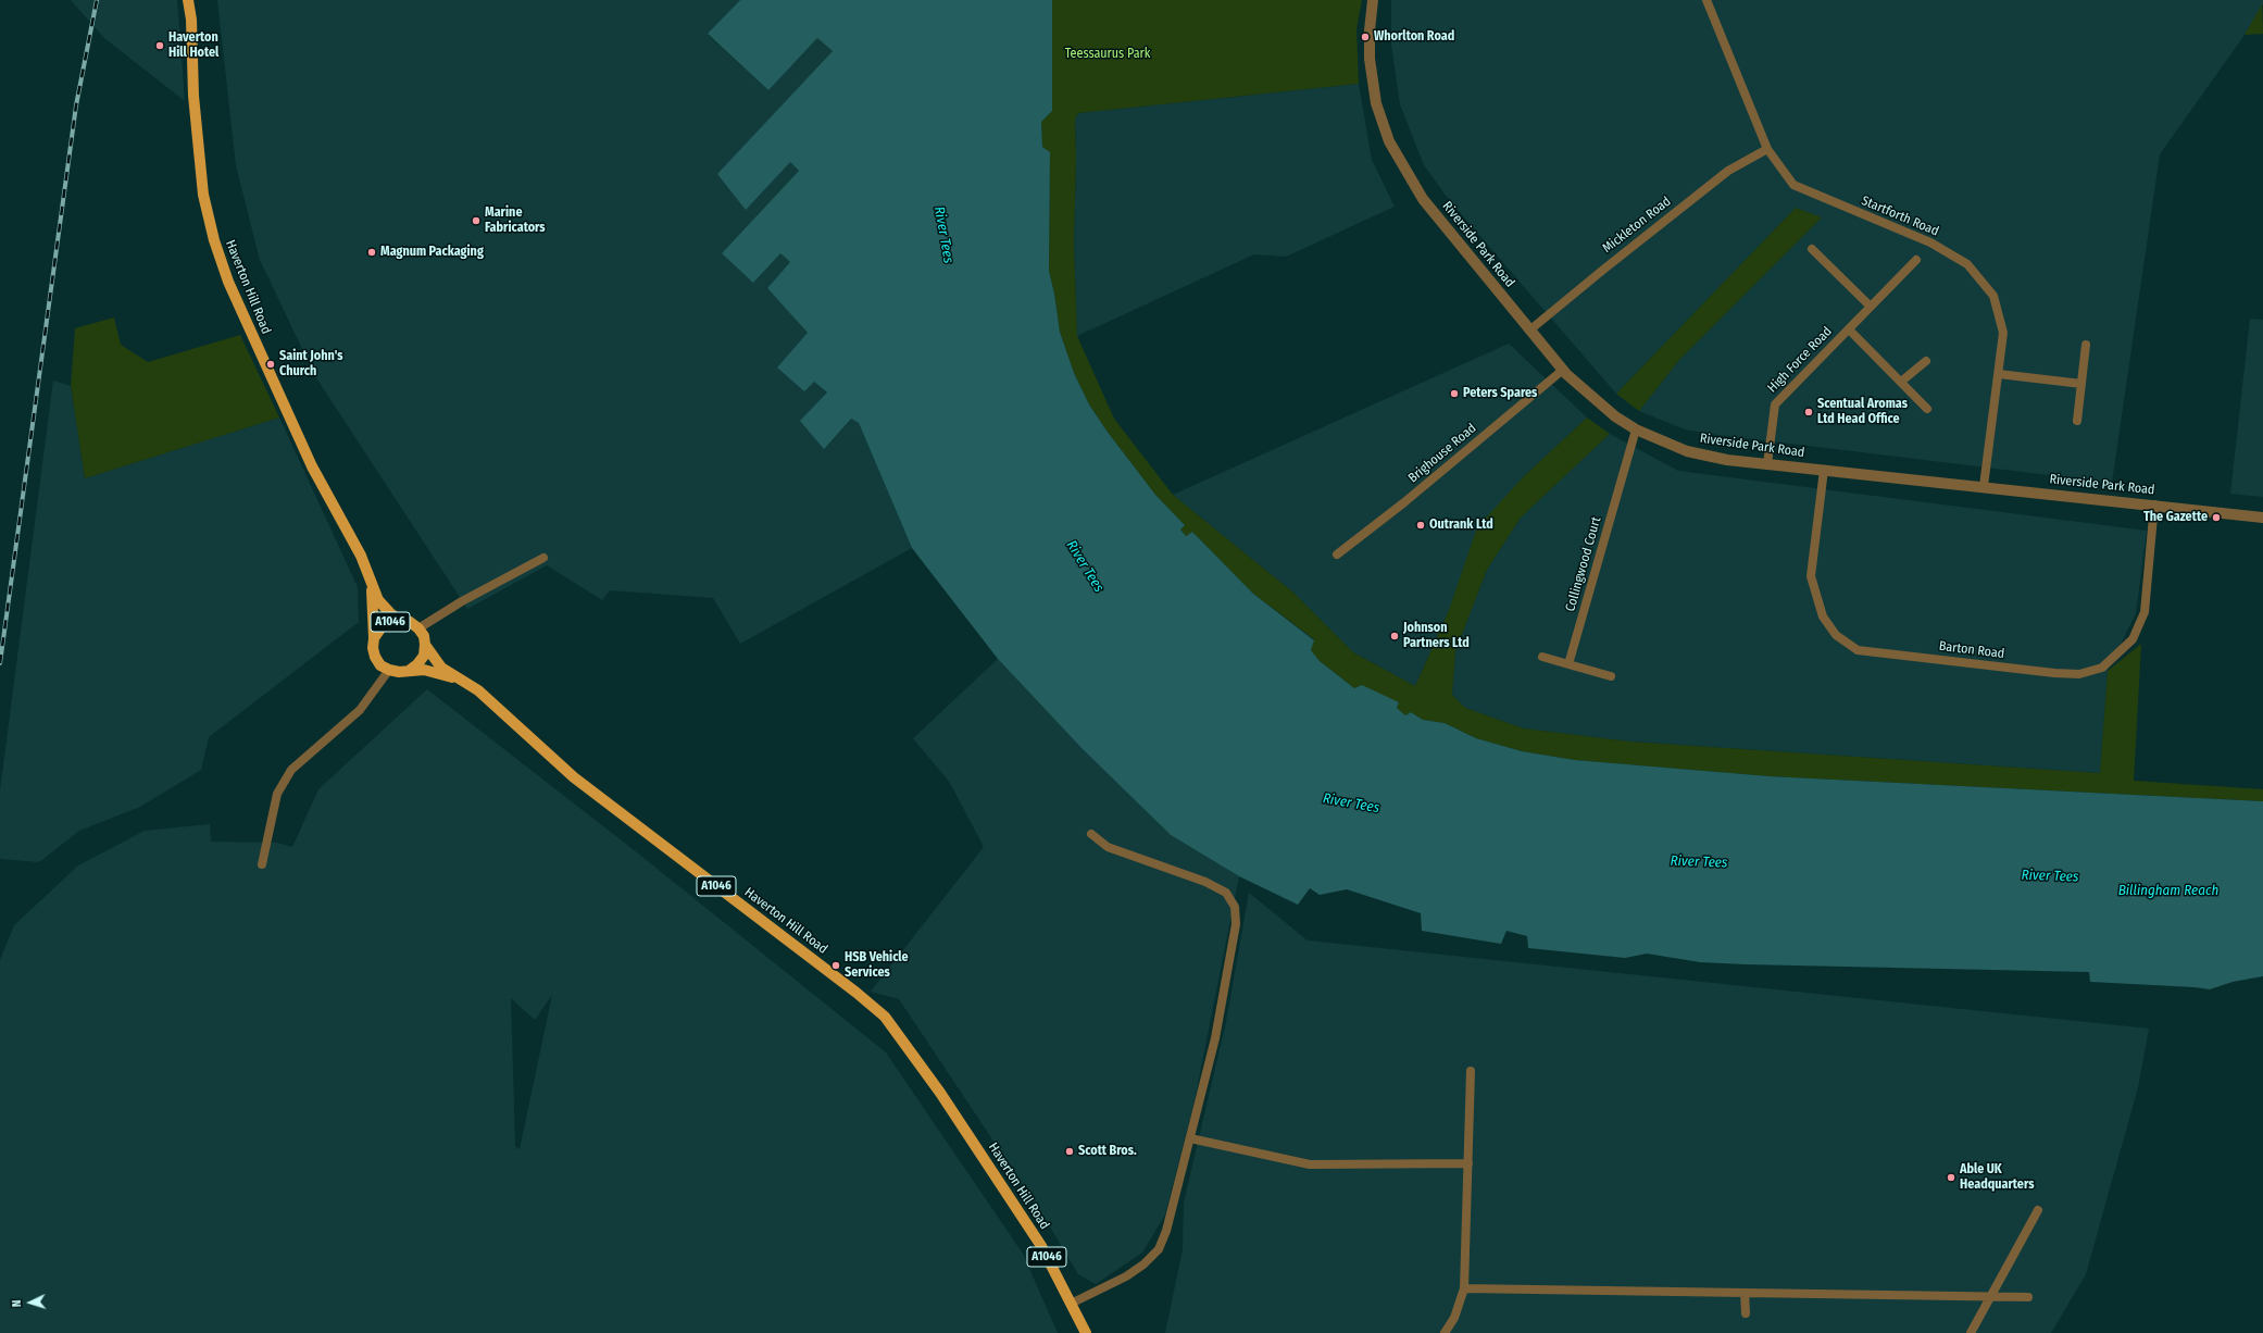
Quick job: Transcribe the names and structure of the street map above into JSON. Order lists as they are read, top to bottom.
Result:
{
  "streets": {
    "main road": ["Haverton Hill Road", "A1046"],
    "street": [
      "Startforth Road",
      "Mickleton Road",
      "Riverside Park Road",
      "High Force Road",
      "Brighouse Road",
      "Collingwood Court",
      "Barton Road"
    ]
  },
  "crossings": [
    ["Startforth Road", "Mickleton Road"],
    ["Startforth Road", "Riverside Park Road"],
    ["Mickleton Road", "Riverside Park Road"],
    ["Riverside Park Road", "High Force Road"],
    ["Riverside Park Road", "Brighouse Road"],
    ["Riverside Park Road", "Collingwood Court"],
    ["Riverside Park Road", "Barton Road"],
    ["Haverton Hill Road", "A1046"]
  ],
  "water": ["River Tees", "Billingham Reach"],
  "parks": ["Teessaurus Park"],
  "places": [
    "Whorlton Road",
    "Haverton Hill Hotel",
    "Marine Fabricators",
    "Magnum Packaging",
    "Saint John's Church",
    "Peters Spares",
    "Scentual Aromas Ltd Head Office",
    "The Gazette",
    "Outrank Ltd",
    "Johnson Partners Ltd",
    "HSB Vehicle Services",
    "Scott Bros.",
    "Able UK Headquarters"
  ],
  "north": "left"
}
